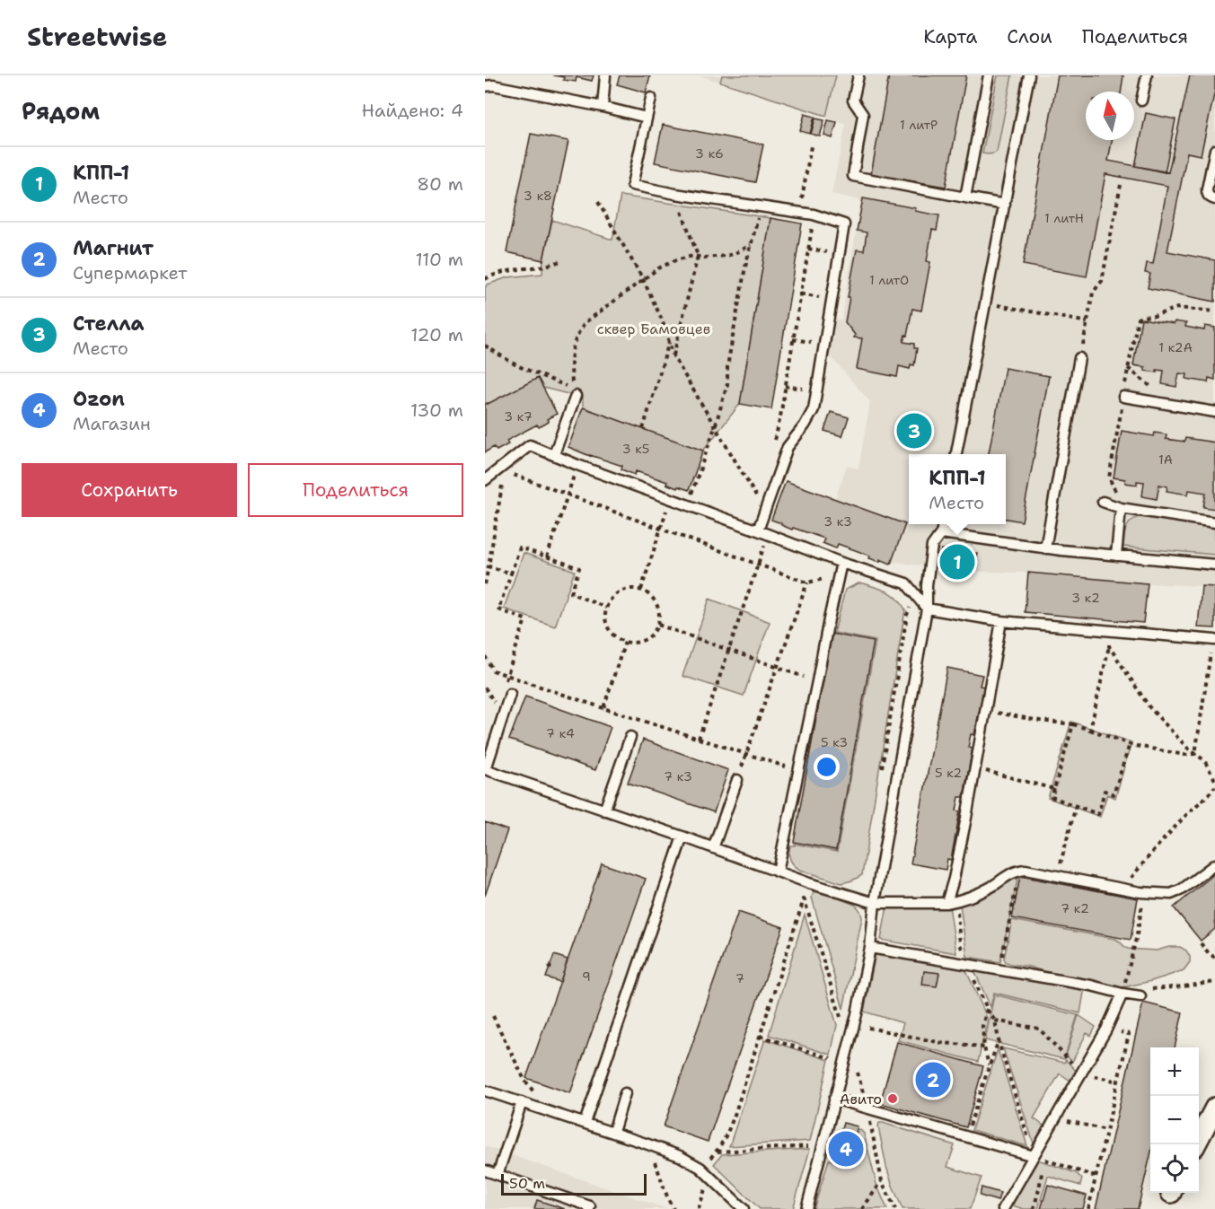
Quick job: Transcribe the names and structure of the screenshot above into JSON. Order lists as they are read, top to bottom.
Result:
{
  "parks": ["сквер Бамовцев"],
  "places": ["Авито"],
  "house_numbers": [
    "1 литР",
    "3 к6",
    "3 к8",
    "1 литН",
    "1 литО",
    "1 к2А",
    "3 к7",
    "3 к5",
    "1А",
    "3 к3",
    "3 к2",
    "7 к4",
    "5 к3",
    "5 к2",
    "7 к3",
    "7 к2",
    "9",
    "7"
  ],
  "scale_bar": "50 m",
  "north": "top",
  "page": {
    "header": "Streetwise",
    "nav": ["Карта", "Слои", "Поделиться"],
    "heading": ["Рядом", "Найдено: 4"],
    "list": [
      {
        "mark": "1",
        "name": "КПП-1",
        "note": "Место",
        "value": "80 m"
      },
      {
        "mark": "2",
        "name": "Магнит",
        "note": "Супермаркет",
        "value": "110 m"
      },
      {
        "mark": "3",
        "name": "Стелла",
        "note": "Место",
        "value": "120 m"
      },
      {
        "mark": "4",
        "name": "Ozon",
        "note": "Магазин",
        "value": "130 m"
      }
    ],
    "pins": [
      "3",
      "1",
      "2",
      "4"
    ],
    "buttons": ["Сохранить", "Поделиться"],
    "popup": ["КПП-1", "Место"],
    "map_buttons": ["+", "−"],
    "scale": "50 m"
  }
}
